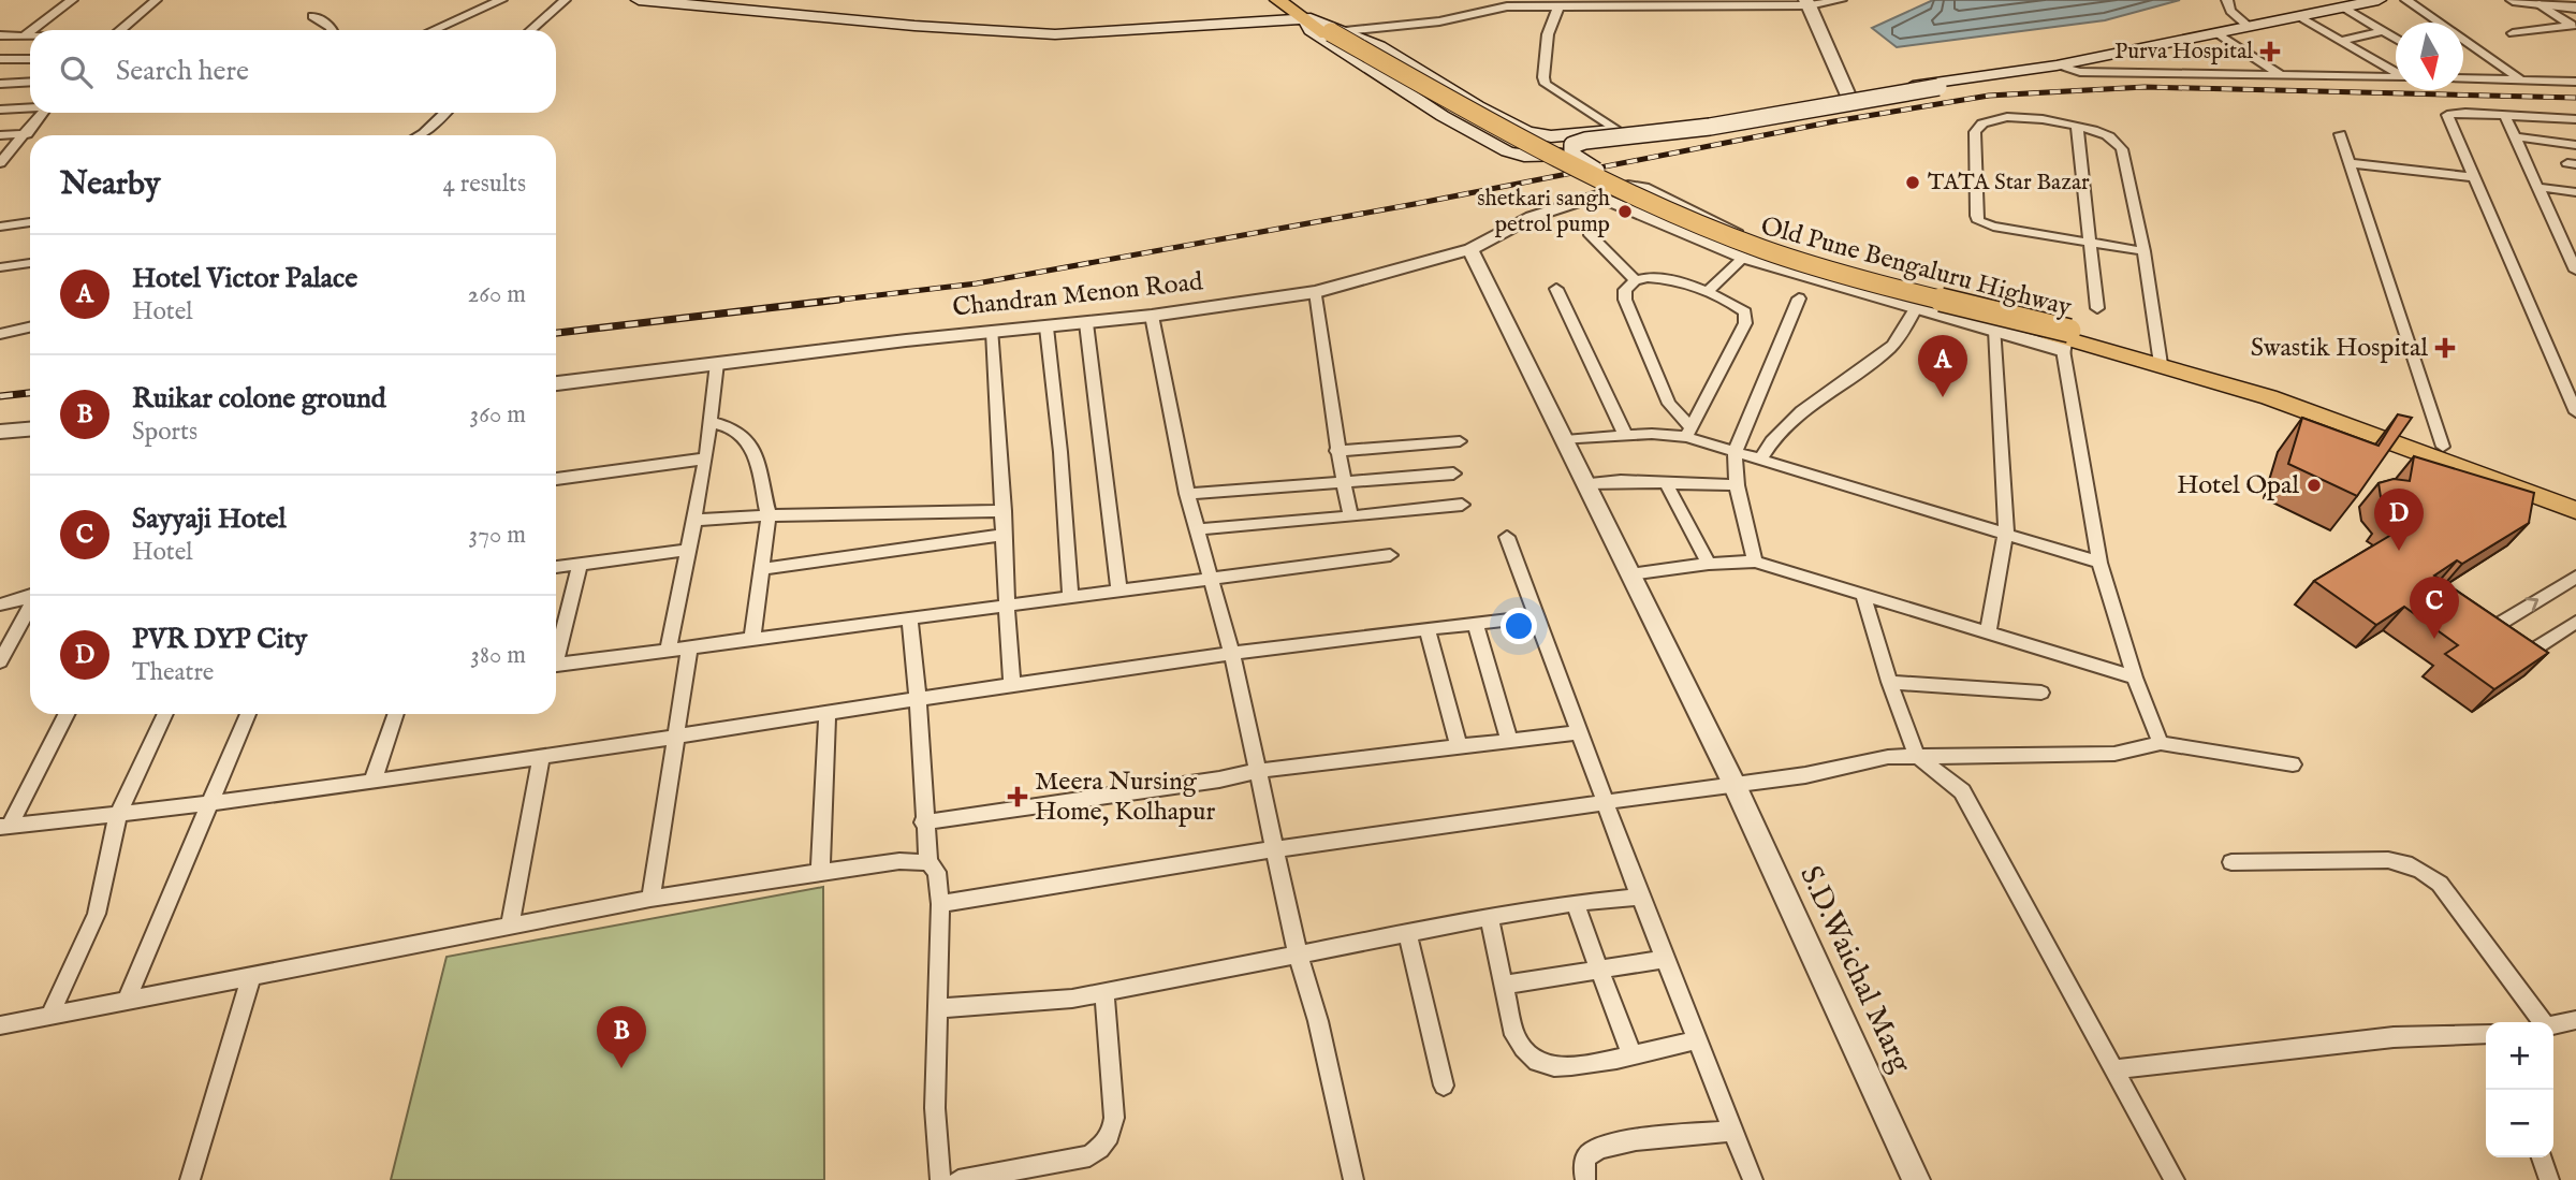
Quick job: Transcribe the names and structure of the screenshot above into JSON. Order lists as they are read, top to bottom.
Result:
{
  "streets": {
    "main road": ["Old Pune Bengaluru Highway"],
    "street": ["Chandran Menon Road", "S.D.Waichal Marg"]
  },
  "crossings": [
    ["Old Pune Bengaluru Highway", "Chandran Menon Road"],
    ["Chandran Menon Road", "S.D.Waichal Marg"]
  ],
  "places": {
    "health": ["Purva Hospital", "Swastik Hospital", "Meera Nursing Home, Kolhapur"],
    "other": ["TATA Star Bazar", "shetkari sangh petrol pump", "Hotel Opal"]
  },
  "north": "bottom",
  "page": {
    "search": "Search here",
    "heading": ["Nearby", "4 results"],
    "list": [
      {
        "mark": "A",
        "name": "Hotel Victor Palace",
        "note": "Hotel",
        "value": "260 m"
      },
      {
        "mark": "B",
        "name": "Ruikar colone ground",
        "note": "Sports",
        "value": "360 m"
      },
      {
        "mark": "C",
        "name": "Sayyaji Hotel",
        "note": "Hotel",
        "value": "370 m"
      },
      {
        "mark": "D",
        "name": "PVR DYP City",
        "note": "Theatre",
        "value": "380 m"
      }
    ],
    "pins": [
      "A",
      "D",
      "C",
      "B"
    ],
    "map_buttons": ["+", "−"]
  }
}
